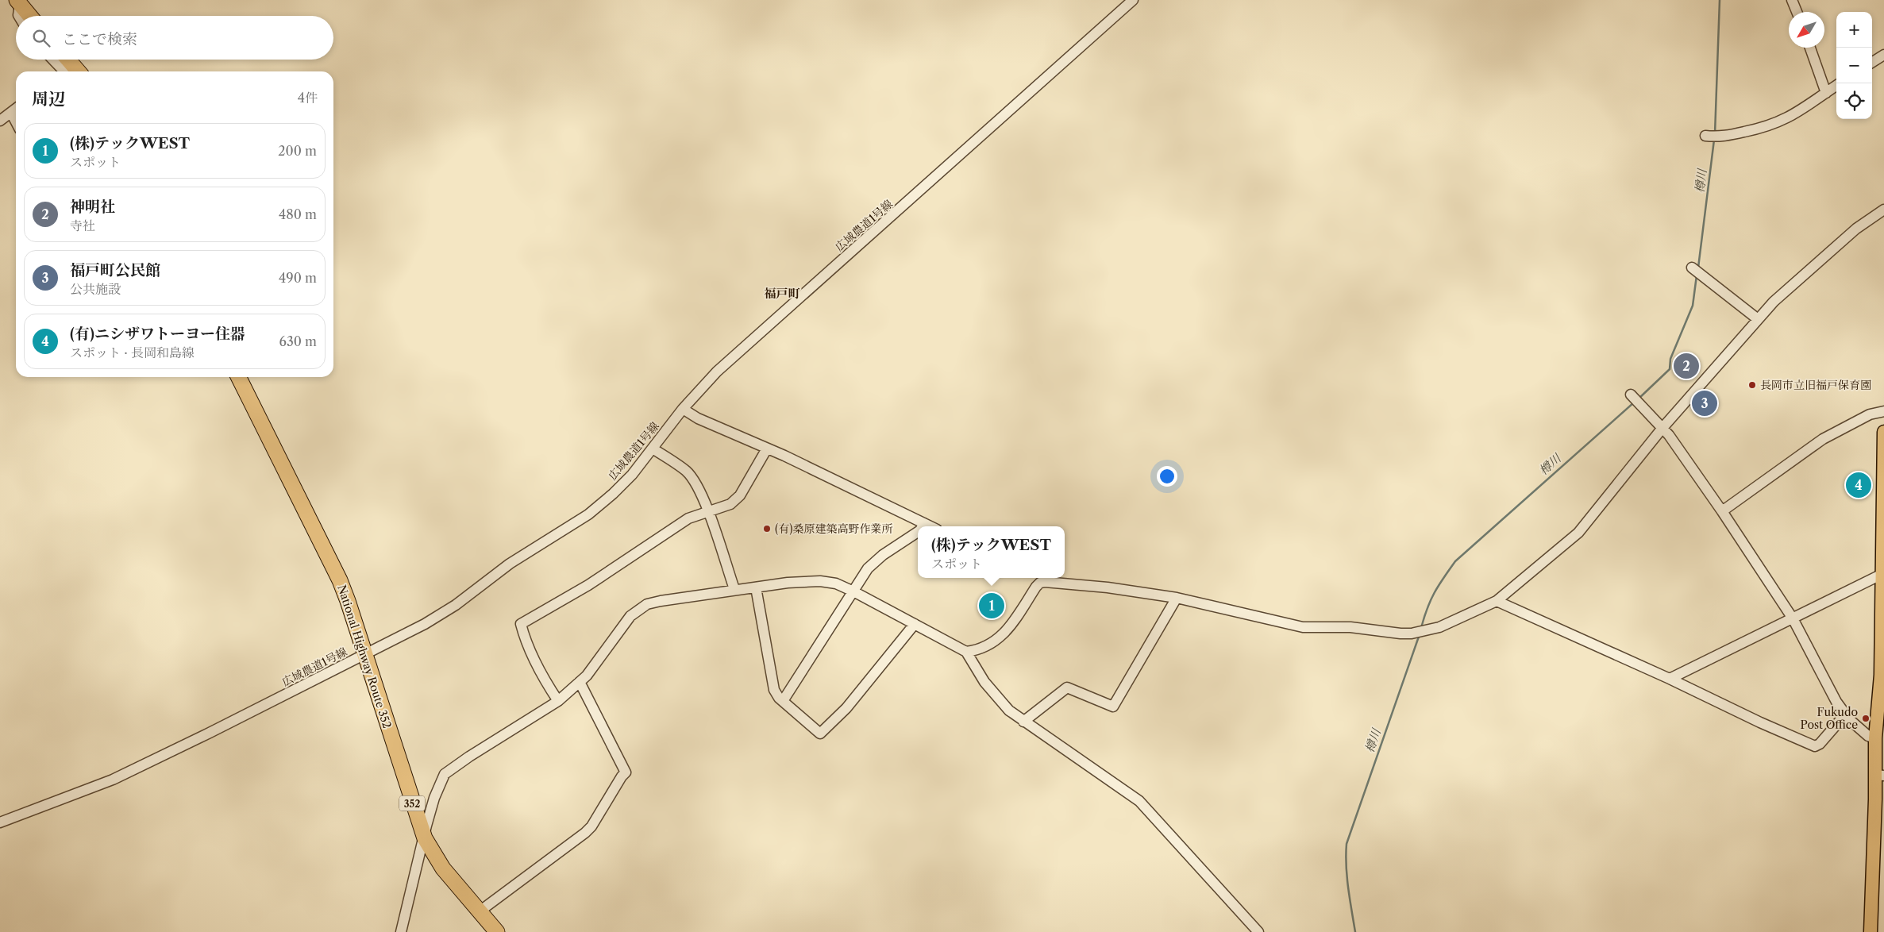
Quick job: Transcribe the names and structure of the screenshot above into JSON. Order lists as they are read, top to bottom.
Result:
{
  "streets": {
    "highway": ["National Highway Route 352", "352"],
    "street": ["広域農道1号線"]
  },
  "crossings": [
    ["広域農道1号線", "National Highway Route 352"]
  ],
  "districts": ["福戸町"],
  "water": ["樽川"],
  "places": ["長岡市立旧福戸保育園", "(有)桑原建築高野作業所", "Fukudo Post Office"],
  "north": "bottom left",
  "page": {
    "map_buttons": ["+", "−"],
    "search": "ここで検索",
    "heading": ["周辺", "4件"],
    "list": [
      {
        "mark": "1",
        "name": "(株)テックWEST",
        "note": "スポット",
        "value": "200 m"
      },
      {
        "mark": "2",
        "name": "神明社",
        "note": "寺社",
        "value": "480 m"
      },
      {
        "mark": "3",
        "name": "福戸町公民館",
        "note": "公共施設",
        "value": "490 m"
      },
      {
        "mark": "4",
        "name": "(有)ニシザワトーヨー住器",
        "note": "スポット · 長岡和島線",
        "value": "630 m"
      }
    ],
    "pins": [
      "2",
      "3",
      "4",
      "1"
    ],
    "popup": ["(株)テックWEST", "スポット"]
  }
}
